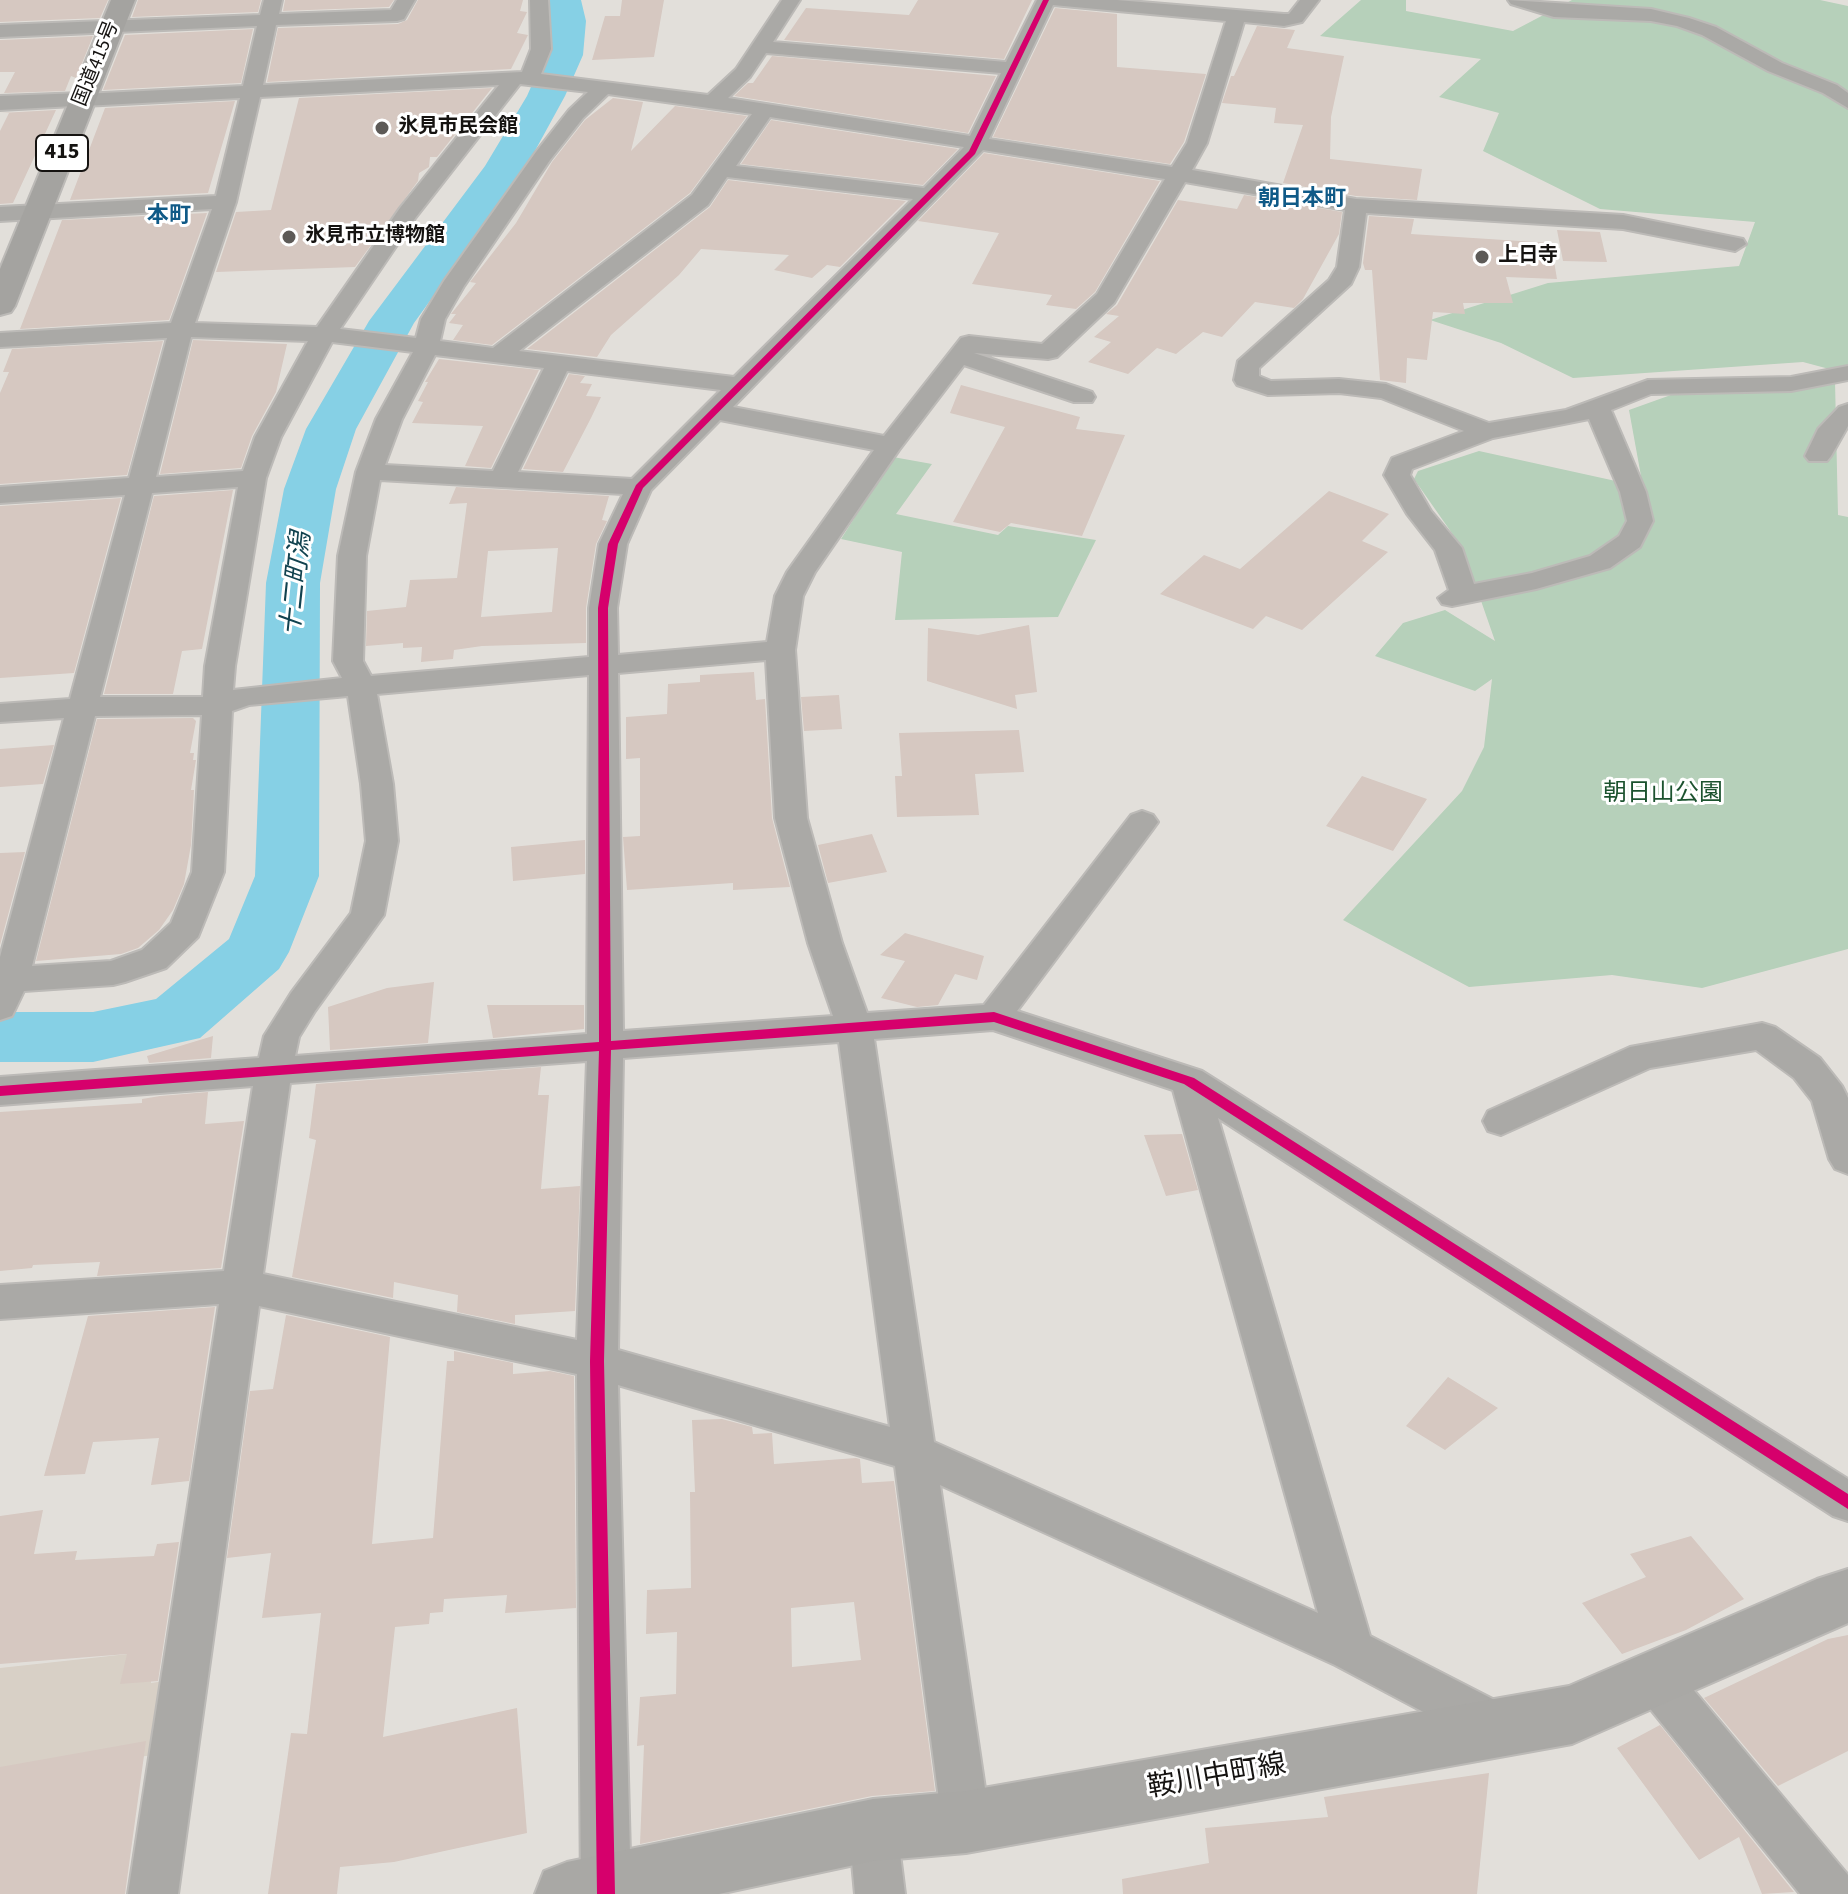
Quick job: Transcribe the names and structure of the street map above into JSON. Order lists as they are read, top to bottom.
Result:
{
  "streets": {
    "highway": ["国道415号", "415"],
    "main road": ["鞍川中町線"]
  },
  "districts": ["朝日本町", "本町"],
  "water": ["十二町潟"],
  "parks": ["朝日山公園"],
  "places": ["氷見市民会館", "氷見市立博物館", "上日寺"]
}
